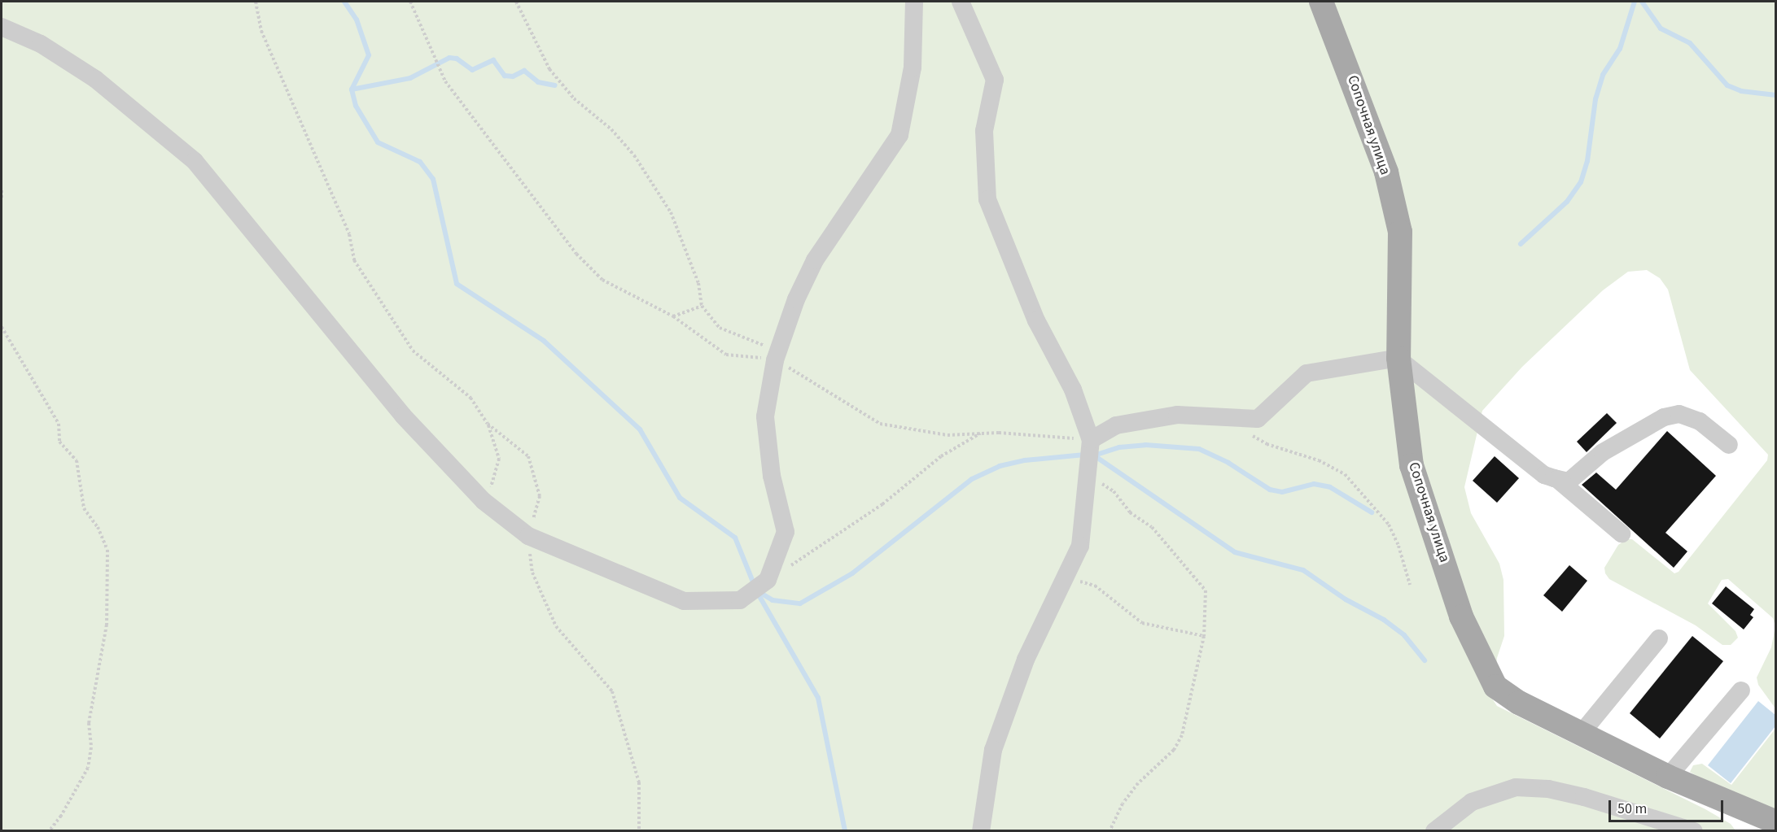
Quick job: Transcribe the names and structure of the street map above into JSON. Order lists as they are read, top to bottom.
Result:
{
  "streets": {
    "main road": ["Сопочная улица"]
  },
  "scale_bar": "50 m"
}
